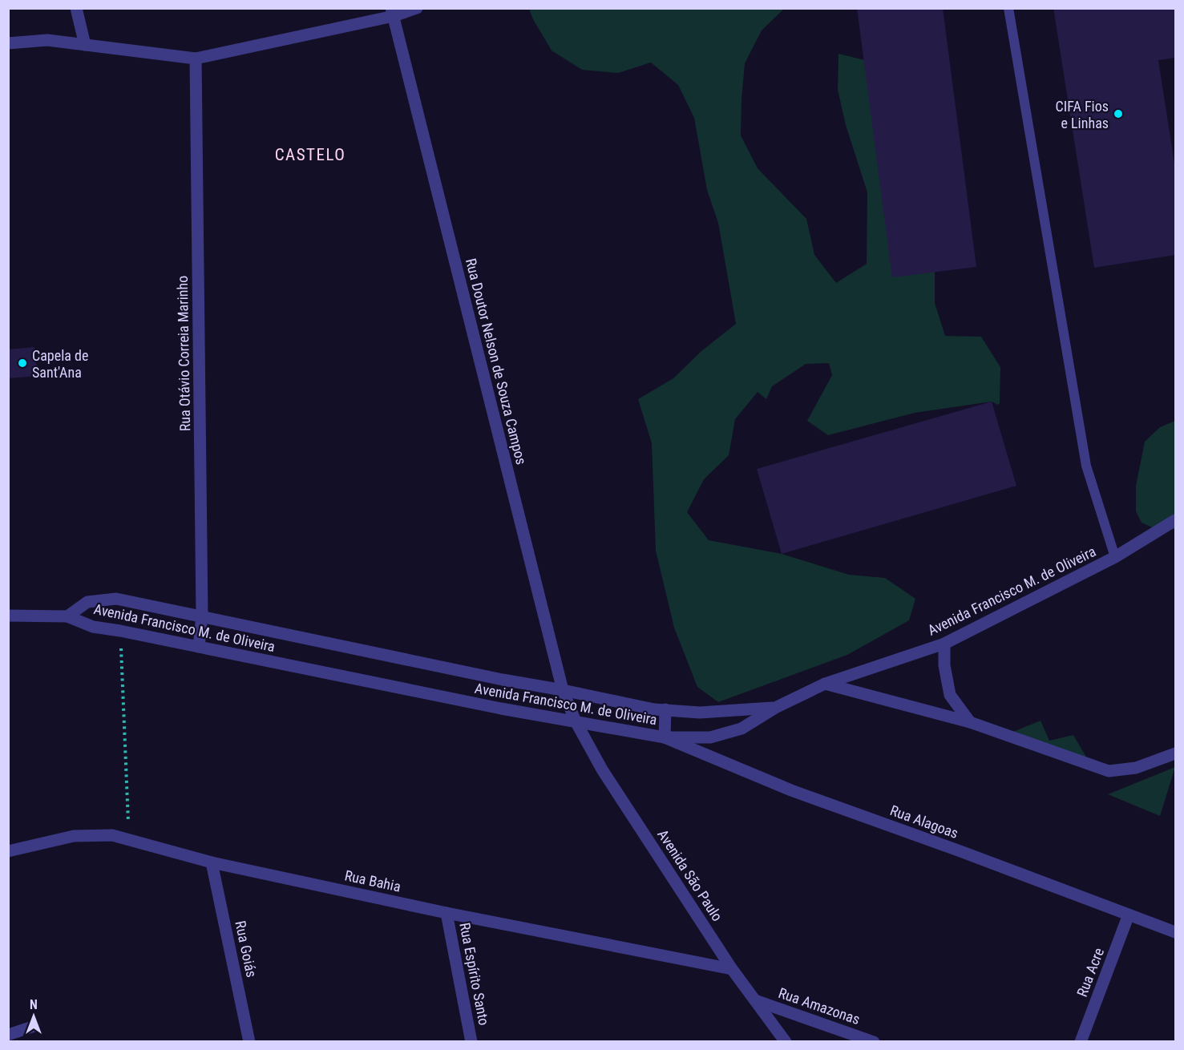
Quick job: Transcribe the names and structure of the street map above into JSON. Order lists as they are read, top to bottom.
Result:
{
  "streets": {
    "street": [
      "Rua Otávio Correia Marinho",
      "Rua Doutor Nelson de Souza Campos",
      "Avenida Francisco M. de Oliveira",
      "Rua Alagoas",
      "Avenida São Paulo",
      "Rua Bahia",
      "Rua Goiás",
      "Rua Acre",
      "Rua Espírito Santo",
      "Rua Amazonas"
    ]
  },
  "crossings": [
    ["Rua Otávio Correia Marinho", "Avenida Francisco M. de Oliveira"],
    ["Rua Doutor Nelson de Souza Campos", "Avenida Francisco M. de Oliveira"],
    ["Rua Doutor Nelson de Souza Campos", "Avenida São Paulo"],
    ["Avenida Francisco M. de Oliveira", "Rua Alagoas"],
    ["Avenida Francisco M. de Oliveira", "Avenida São Paulo"],
    ["Rua Alagoas", "Rua Acre"],
    ["Avenida São Paulo", "Rua Bahia"],
    ["Avenida São Paulo", "Rua Amazonas"],
    ["Rua Bahia", "Rua Goiás"],
    ["Rua Bahia", "Rua Espírito Santo"]
  ],
  "districts": ["CASTELO"],
  "places": ["CIFA Fios e Linhas", "Capela de Sant'Ana"],
  "north": "top"
}
